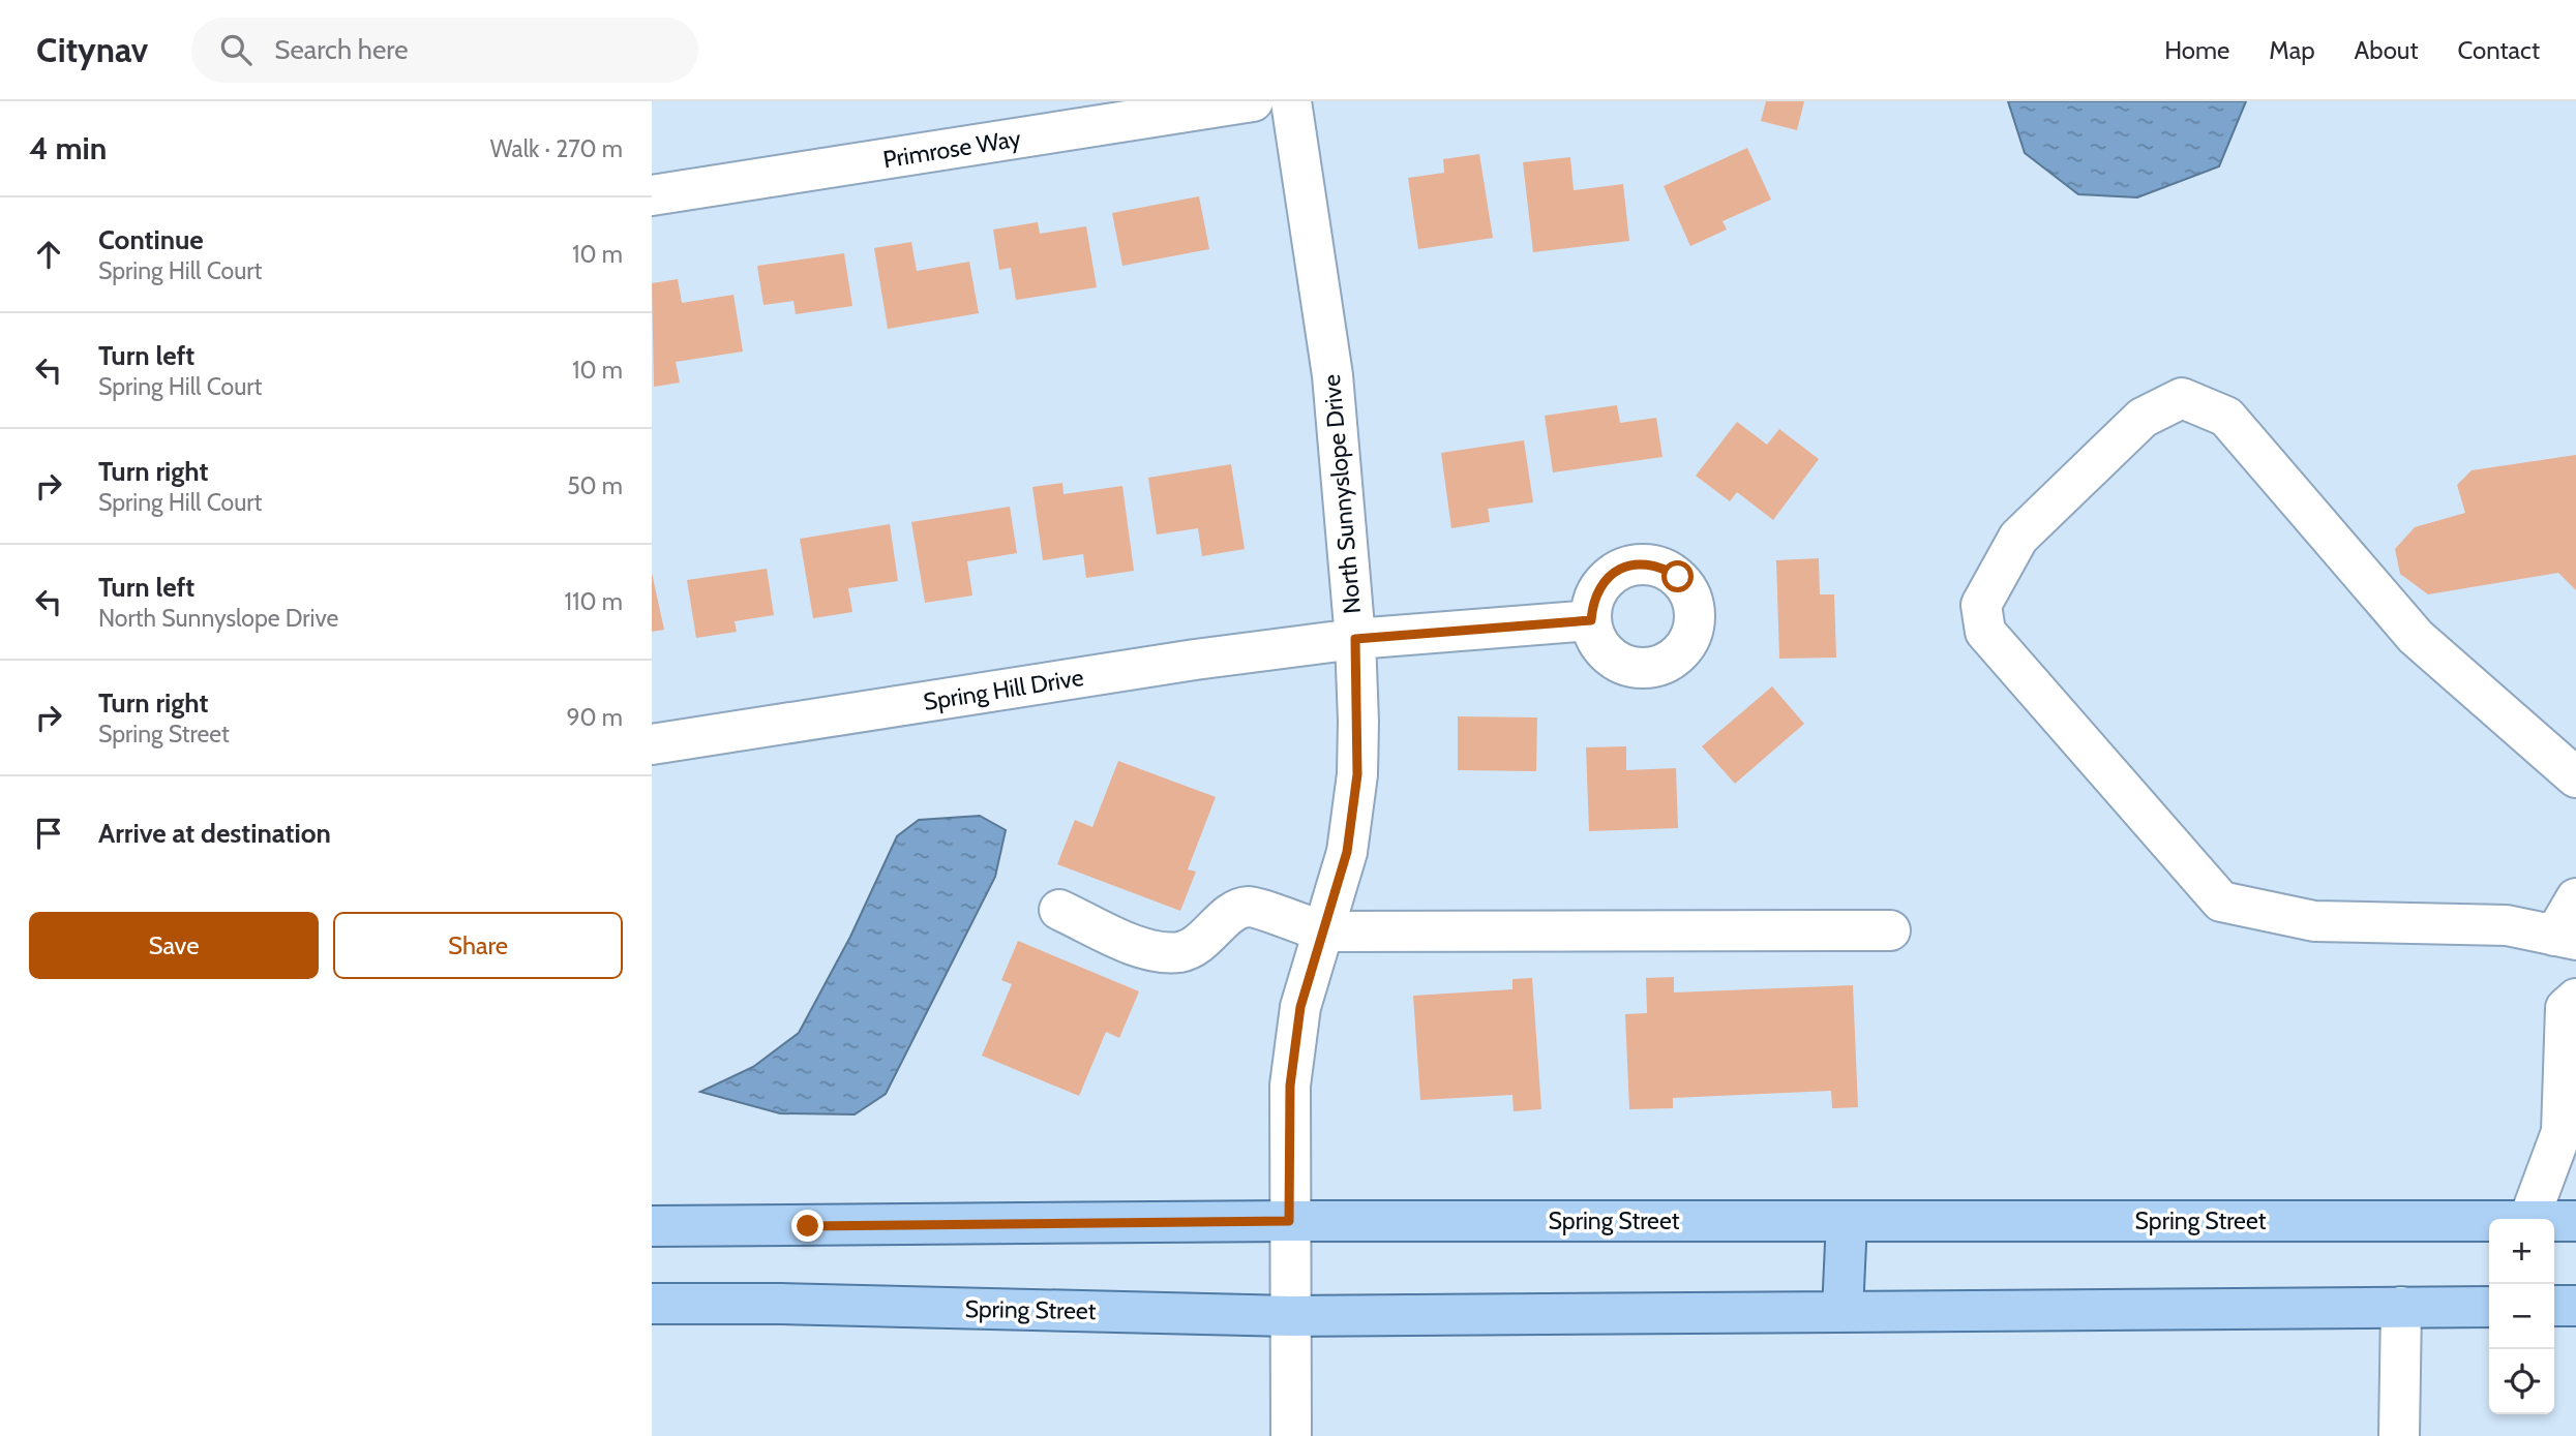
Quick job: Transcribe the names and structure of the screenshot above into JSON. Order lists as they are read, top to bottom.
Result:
{
  "streets": {
    "main road": ["Spring Street"],
    "street": ["Primrose Way", "North Sunnyslope Drive", "Spring Hill Drive"]
  },
  "crossings": [
    ["North Sunnyslope Drive", "Spring Hill Drive"],
    ["North Sunnyslope Drive", "Spring Street"]
  ],
  "page": {
    "header": "Citynav",
    "search": "Search here",
    "nav": [
      "Home",
      "Map",
      "About",
      "Contact"
    ],
    "heading": ["4 min", "Walk · 270 m"],
    "list": [
      ["Continue", "Spring Hill Court", "10 m"],
      ["Turn left", "Spring Hill Court", "10 m"],
      ["Turn right", "Spring Hill Court", "50 m"],
      ["Turn left", "North Sunnyslope Drive", "110 m"],
      ["Turn right", "Spring Street", "90 m"],
      "Arrive at destination"
    ],
    "buttons": ["Save", "Share"],
    "map_buttons": ["+", "−"]
  }
}
